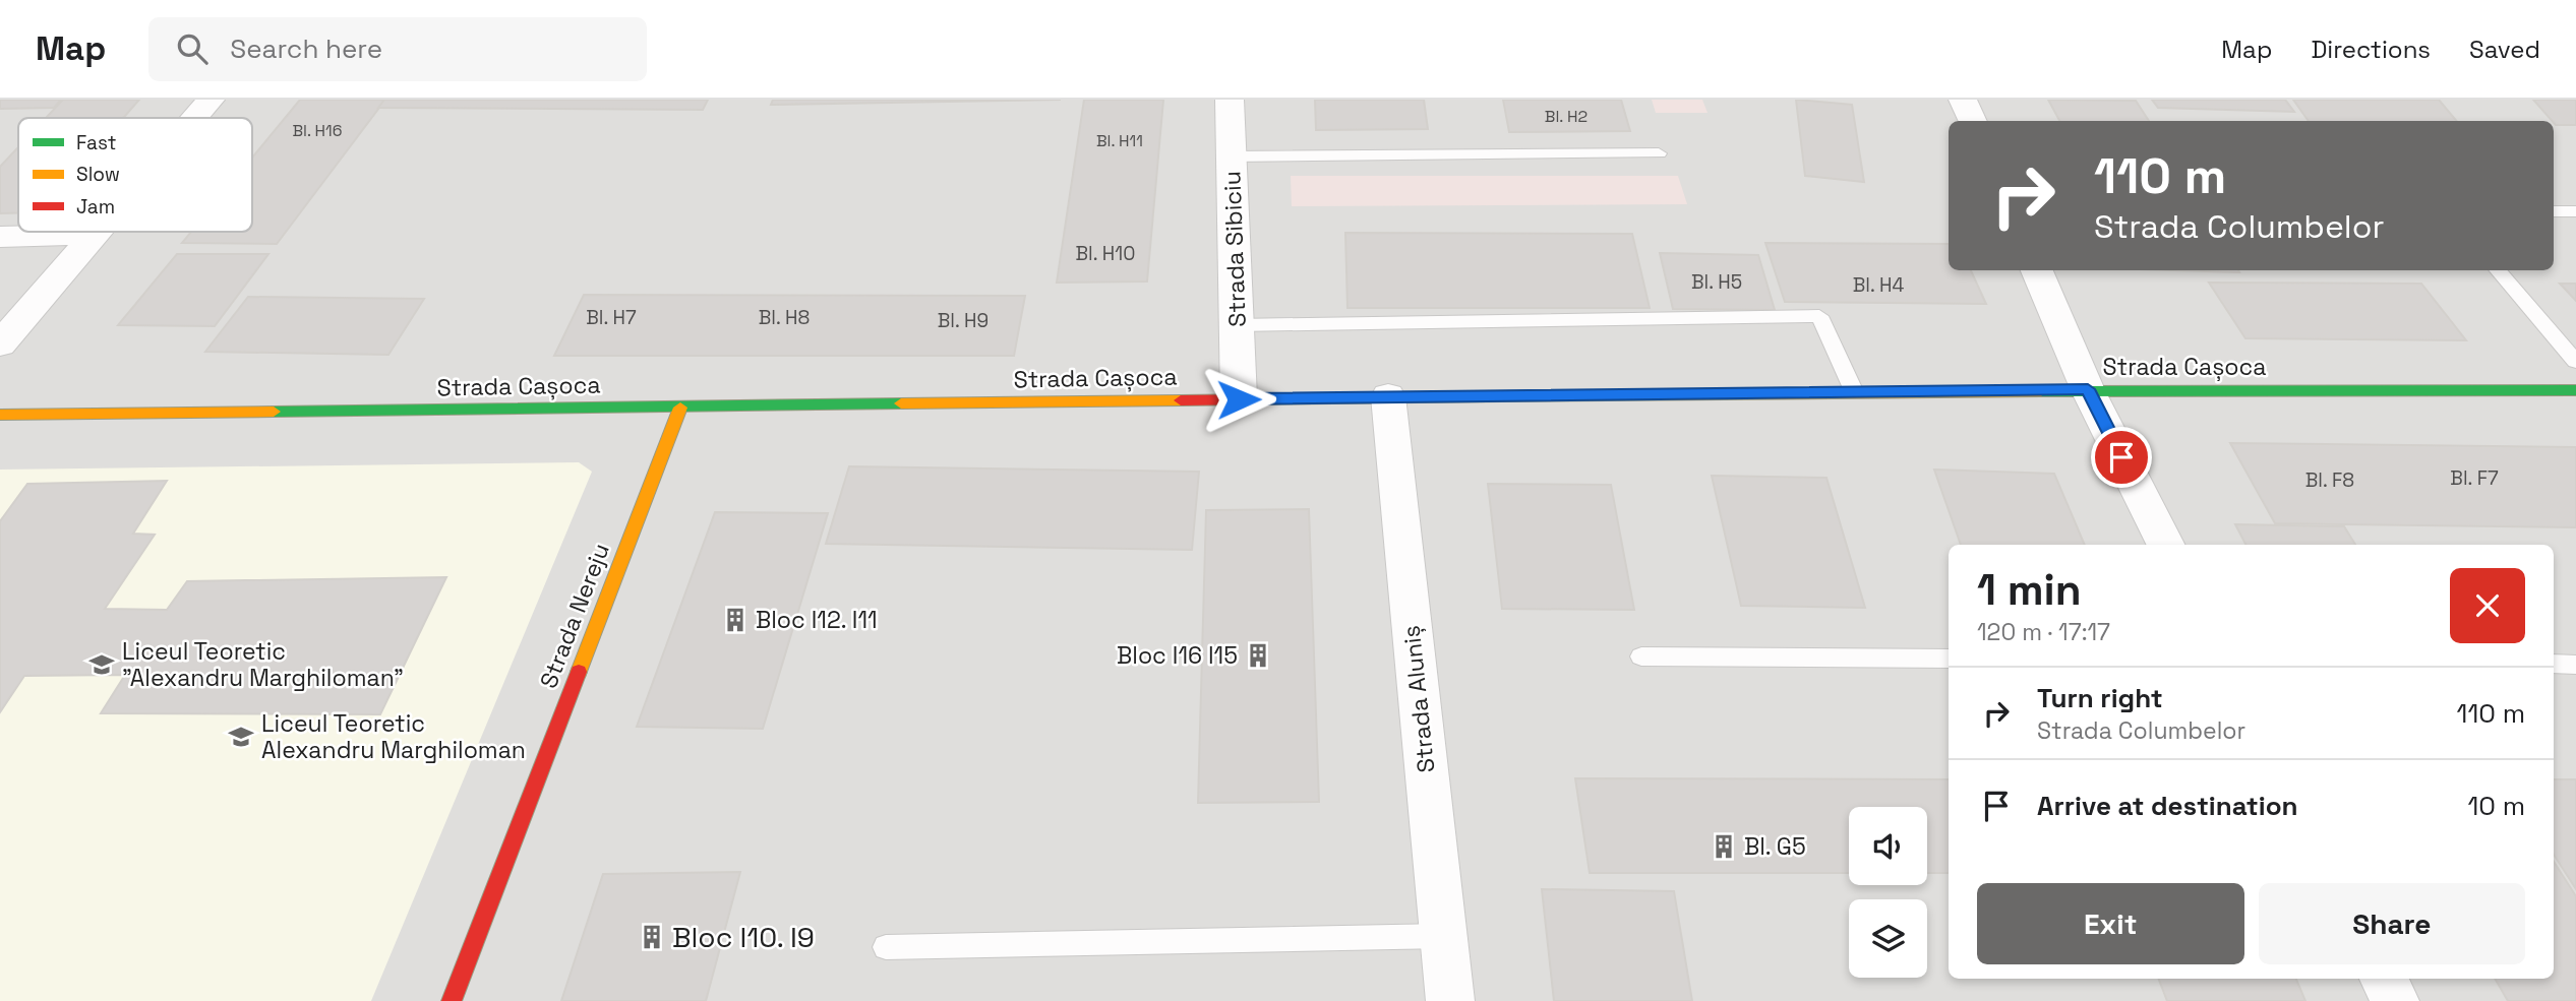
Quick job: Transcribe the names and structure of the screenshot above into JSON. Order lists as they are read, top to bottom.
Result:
{
  "streets": {
    "street": [
      "Strada Sibiciu",
      "Strada Cașoca",
      "Strada Nereju",
      "Strada Aluniș"
    ]
  },
  "crossings": [
    ["Strada Sibiciu", "Strada Cașoca"],
    ["Strada Cașoca", "Strada Nereju"],
    ["Strada Cașoca", "Strada Aluniș"]
  ],
  "places": {
    "building": [
      "Bloc I12. I11",
      "Bloc I16 I15",
      "Bl. G5",
      "Bloc I10. I9"
    ],
    "school or university": ["Liceul Teoretic \"Alexandru Marghiloman\"", "Liceul Teoretic Alexandru Marghiloman"]
  },
  "house_numbers": [
    "Bl. H2",
    "Bl. H16",
    "Bl. H11",
    "Bl. H10",
    "Bl. H5",
    "Bl. H4",
    "Bl. H7",
    "Bl. H8",
    "Bl. H9",
    "Bl. F7",
    "Bl. F8"
  ],
  "legend": ["Fast", "Slow", "Jam"],
  "page": {
    "header": "Map",
    "search": "Search here",
    "nav": ["Map", "Directions", "Saved"],
    "turn": ["110 m", "Strada Columbelor"],
    "heading": ["1 min", "120 m · 17:17"],
    "list": [
      {
        "name": "Turn right",
        "note": "Strada Columbelor",
        "value": "110 m"
      },
      {
        "name": "Arrive at destination",
        "value": "10 m"
      }
    ],
    "buttons": ["Exit", "Share"]
  }
}
